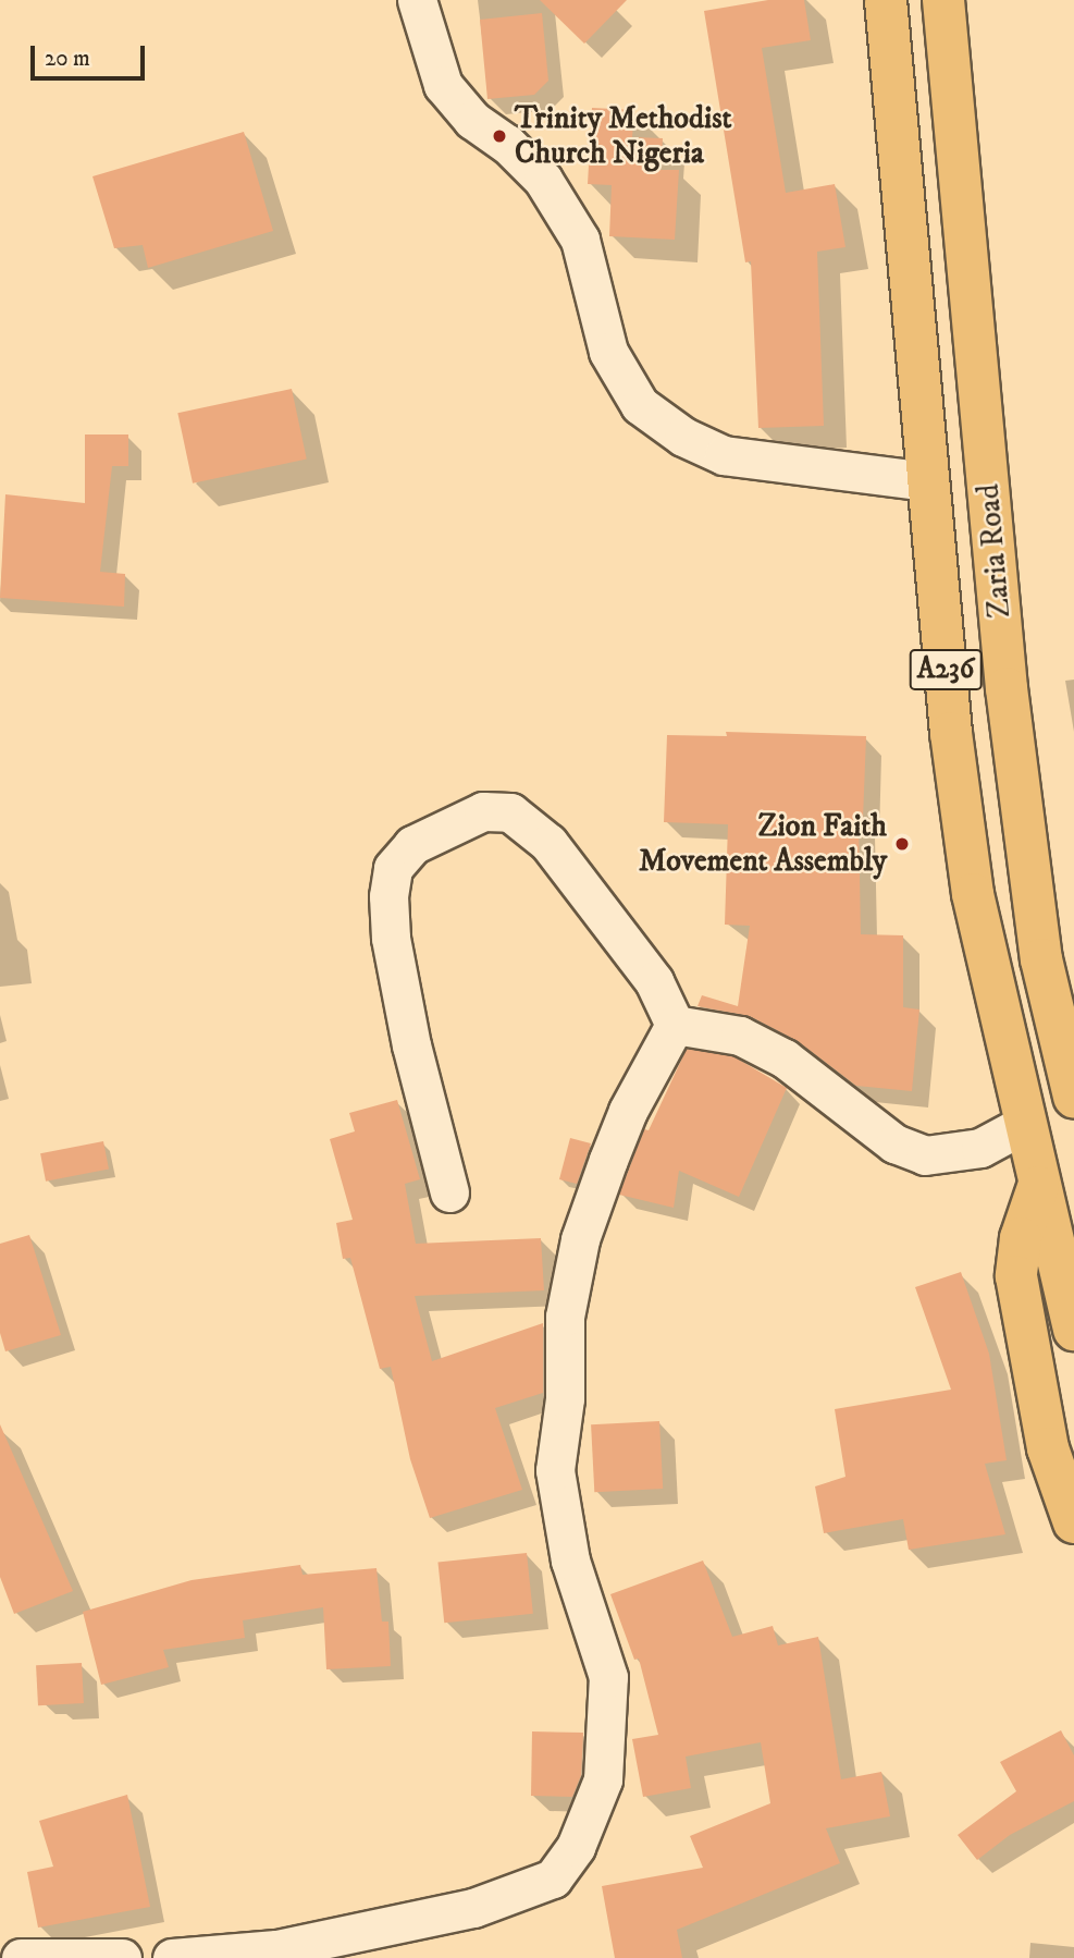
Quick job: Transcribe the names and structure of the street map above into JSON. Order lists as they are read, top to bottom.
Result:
{
  "streets": {
    "highway": ["Zaria Road", "A236"]
  },
  "places": ["Trinity Methodist Church Nigeria", "Zion Faith Movement Assembly"],
  "scale_bar": "20 m"
}
